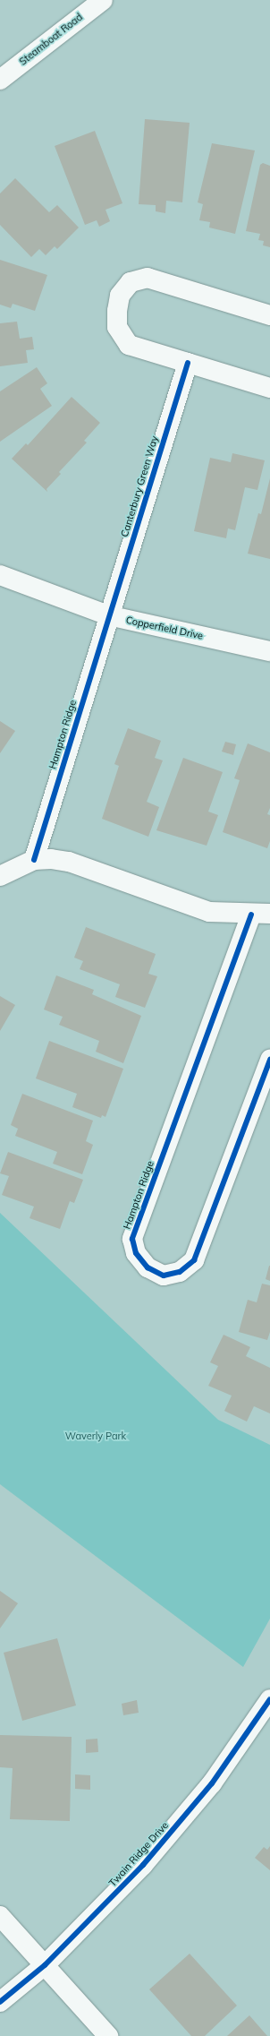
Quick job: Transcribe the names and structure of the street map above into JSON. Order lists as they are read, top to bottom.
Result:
{
  "streets": {
    "street": [
      "Steamboat Road",
      "Canterbury Green Way",
      "Copperfield Drive",
      "Hampton Ridge",
      "Twain Ridge Drive"
    ]
  },
  "crossings": [
    ["Canterbury Green Way", "Copperfield Drive"],
    ["Canterbury Green Way", "Hampton Ridge"],
    ["Copperfield Drive", "Hampton Ridge"]
  ],
  "parks": ["Waverly Park"]
}
